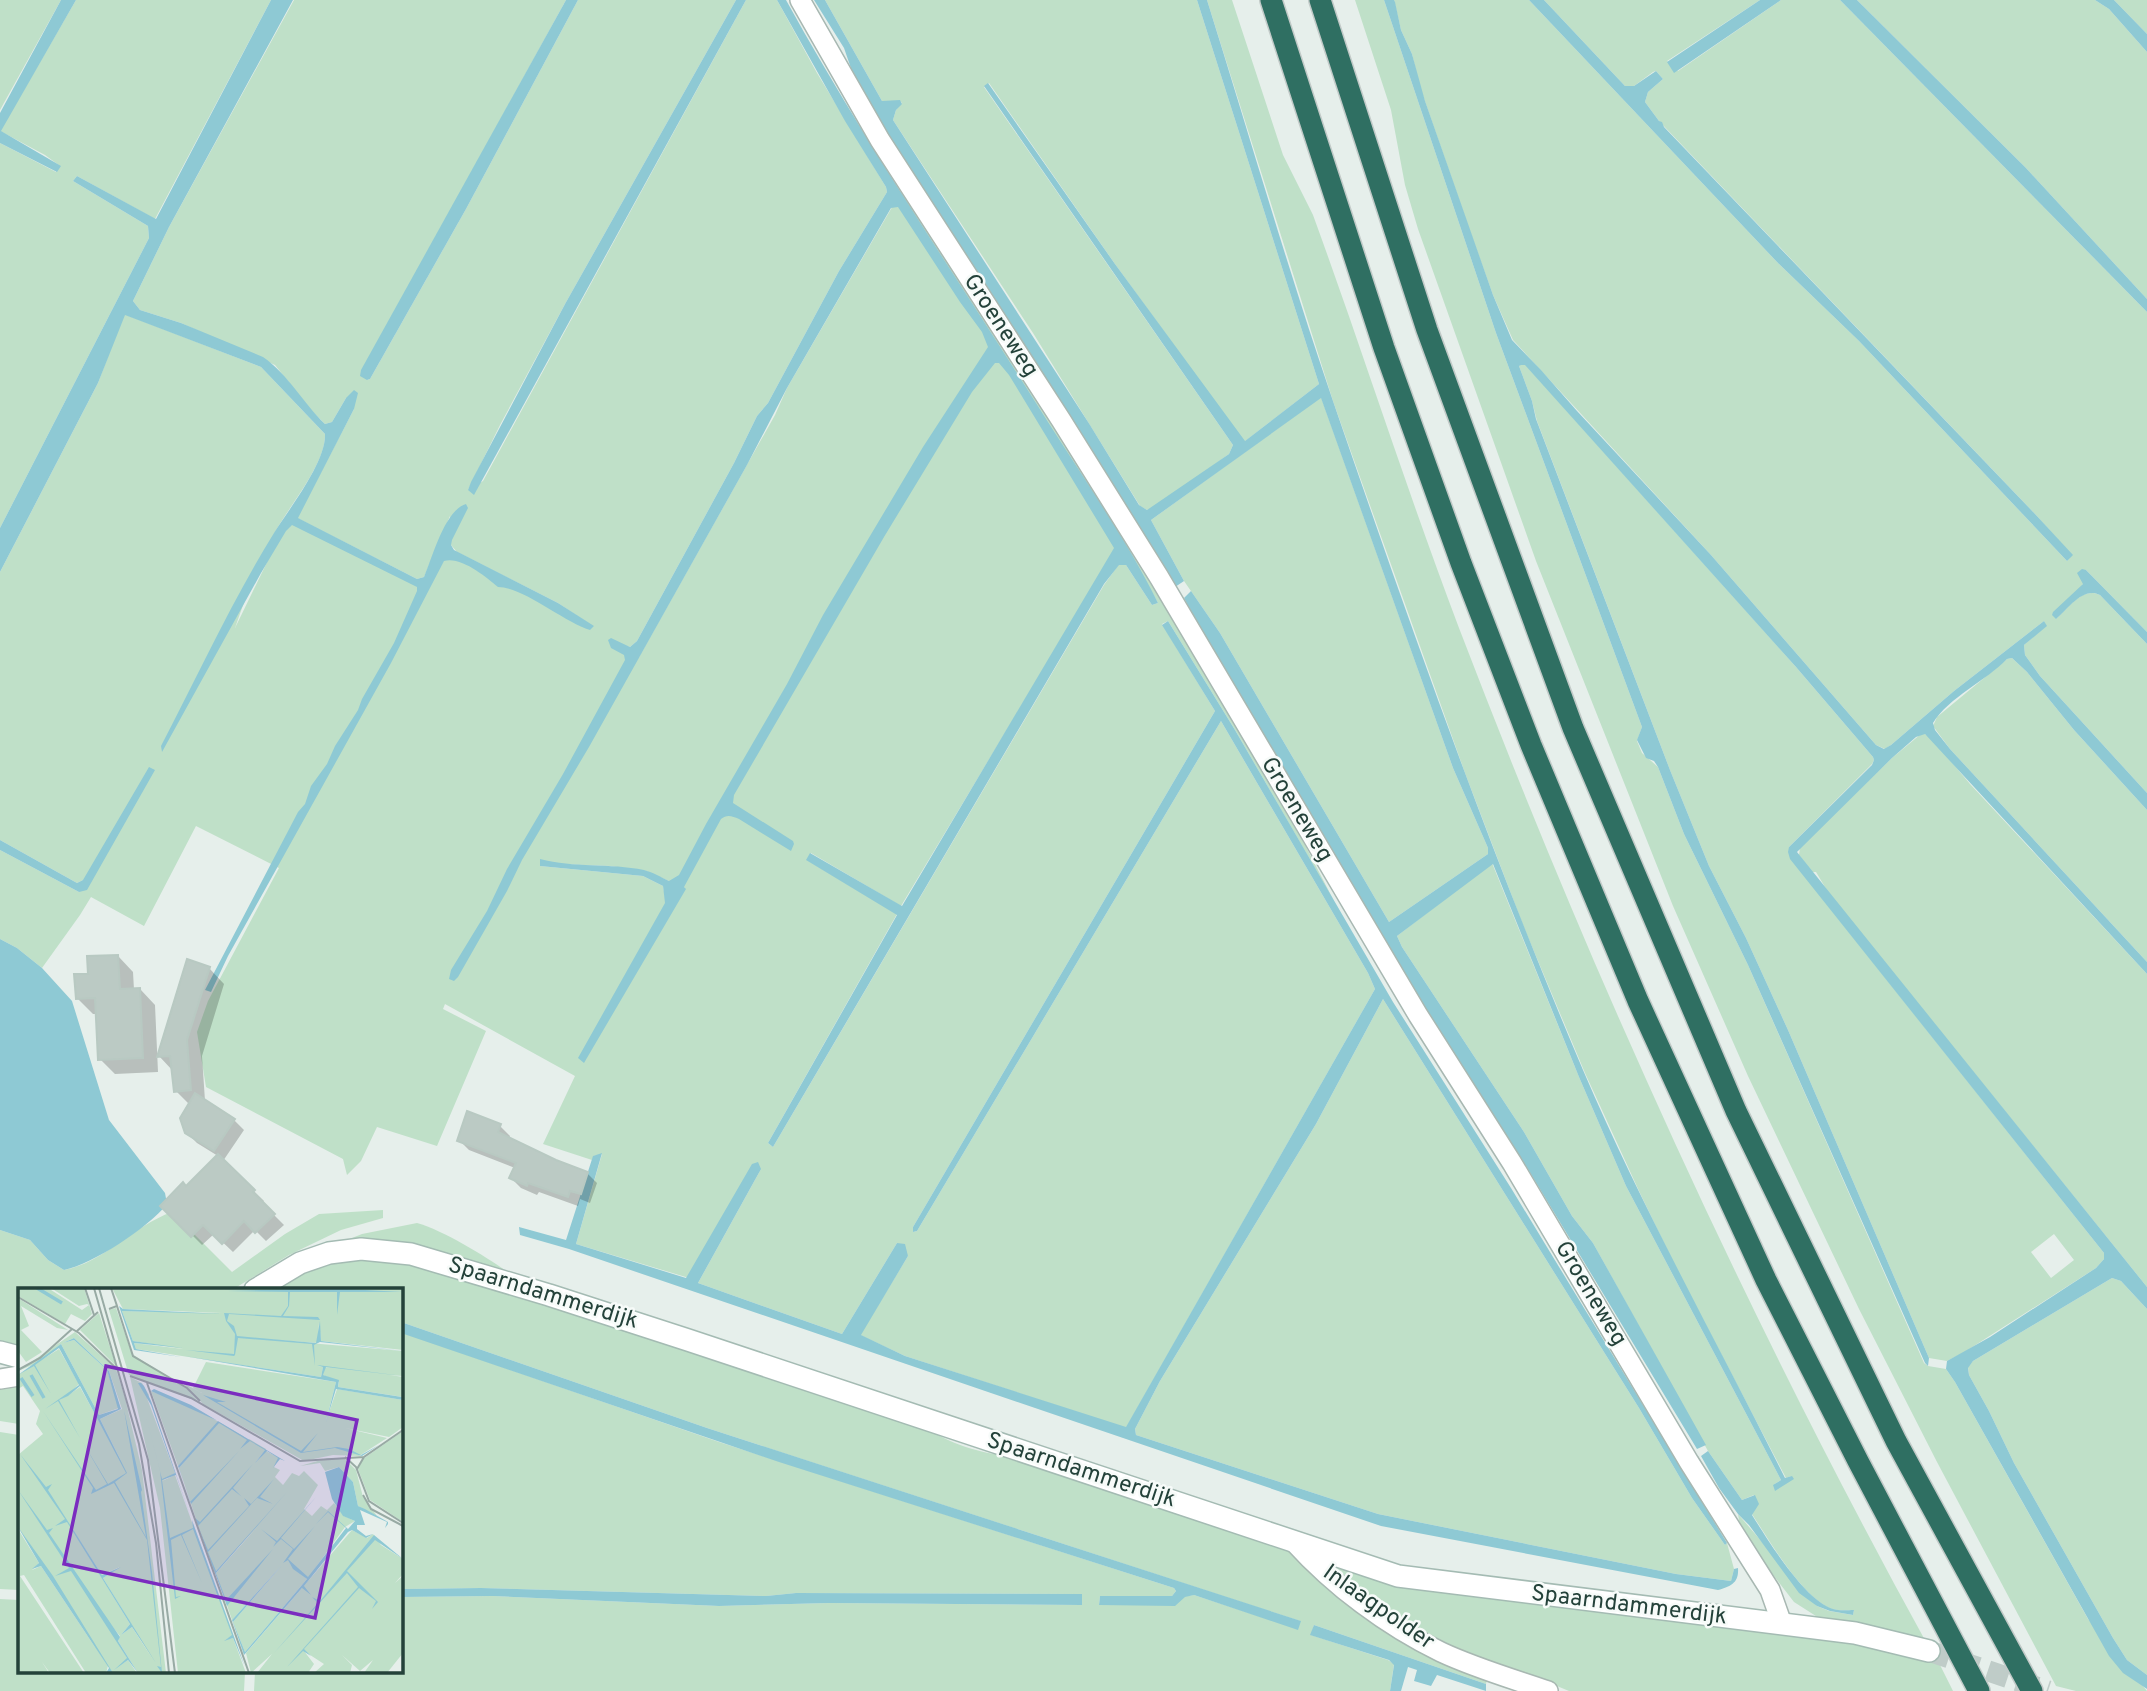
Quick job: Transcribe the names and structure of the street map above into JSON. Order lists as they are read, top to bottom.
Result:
{
  "streets": {
    "street": ["Groeneweg", "Spaarndammerdijk", "Inlaagpolder"]
  },
  "crossings": [
    ["Groeneweg", "Spaarndammerdijk"],
    ["Spaarndammerdijk", "Inlaagpolder"]
  ]
}
